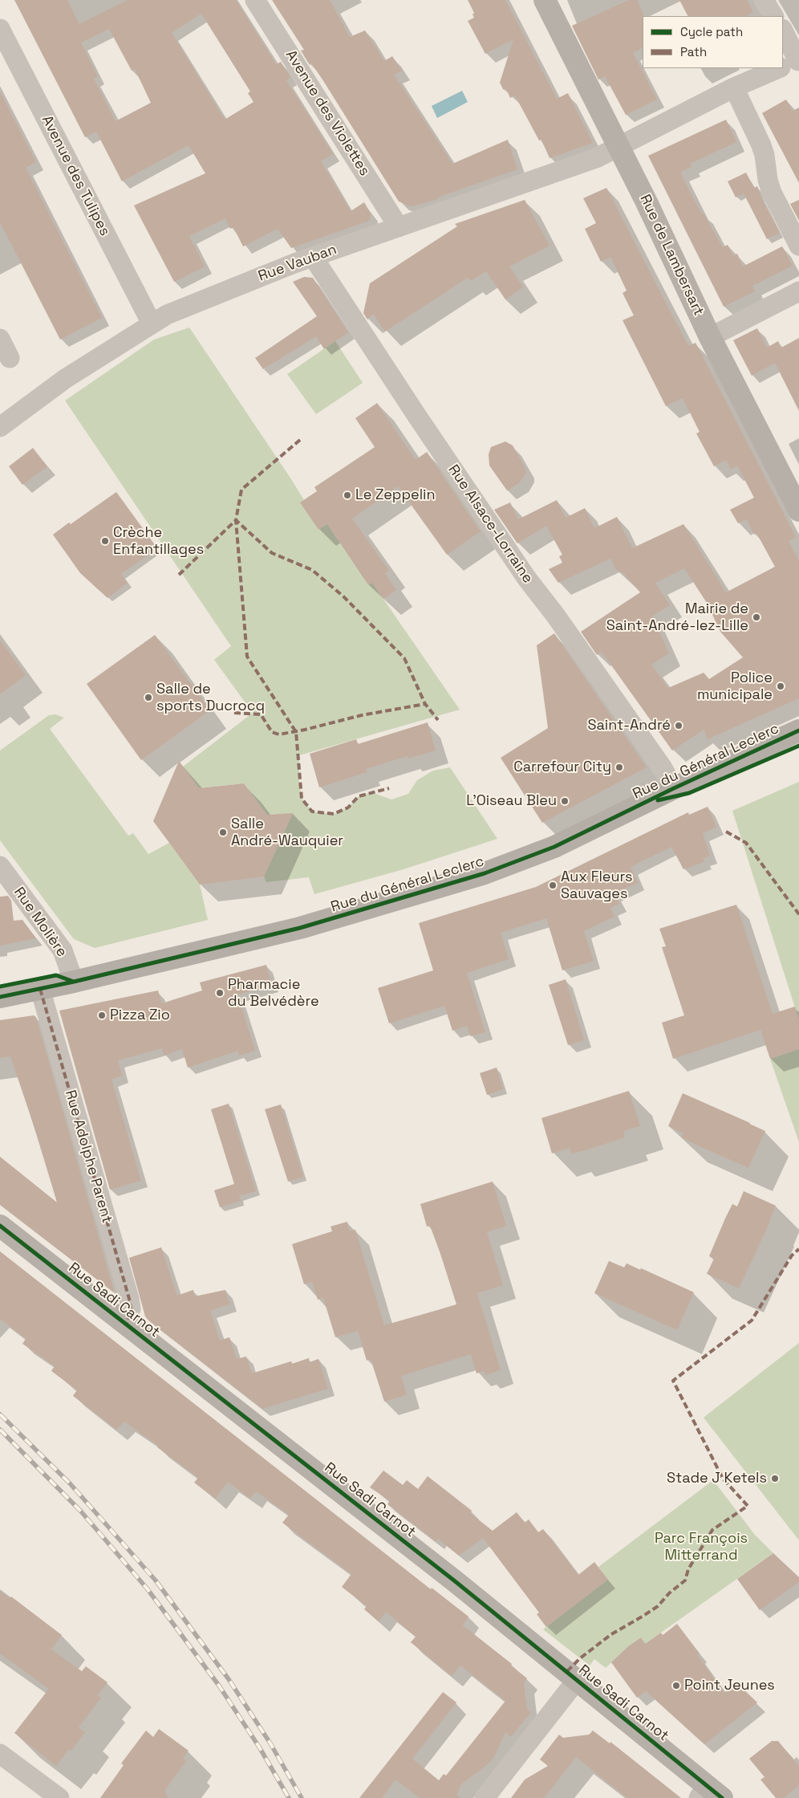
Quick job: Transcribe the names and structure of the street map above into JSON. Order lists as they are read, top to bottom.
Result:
{
  "streets": {
    "main road": ["Rue du Général Leclerc"],
    "street": [
      "Avenue des Violettes",
      "Avenue des Tulipes",
      "Rue de Lambersart",
      "Rue Vauban",
      "Rue Alsace-Lorraine",
      "Rue Molière",
      "Rue Adolphe Parent",
      "Rue Sadi Carnot"
    ]
  },
  "crossings": [
    ["Avenue des Violettes", "Rue Vauban"],
    ["Avenue des Tulipes", "Rue Vauban"],
    ["Rue de Lambersart", "Rue Vauban"],
    ["Rue Vauban", "Rue Alsace-Lorraine"],
    ["Rue Alsace-Lorraine", "Rue du Général Leclerc"],
    ["Rue du Général Leclerc", "Rue Molière"],
    ["Rue du Général Leclerc", "Rue Adolphe Parent"],
    ["Rue Adolphe Parent", "Rue Sadi Carnot"]
  ],
  "parks": ["Parc François Mitterrand"],
  "places": [
    "Le Zeppelin",
    "Crèche Enfantillages",
    "Mairie de Saint-André-lez-Lille",
    "Police municipale",
    "Salle de sports Ducrocq",
    "Saint-André",
    "Carrefour City",
    "L'Oiseau Bleu",
    "Salle André-Wauquier",
    "Aux Fleurs Sauvages",
    "Pharmacie du Belvédère",
    "Pizza Zio",
    "Stade J Ketels",
    "Point Jeunes"
  ],
  "legend": ["Cycle path", "Path"]
}
